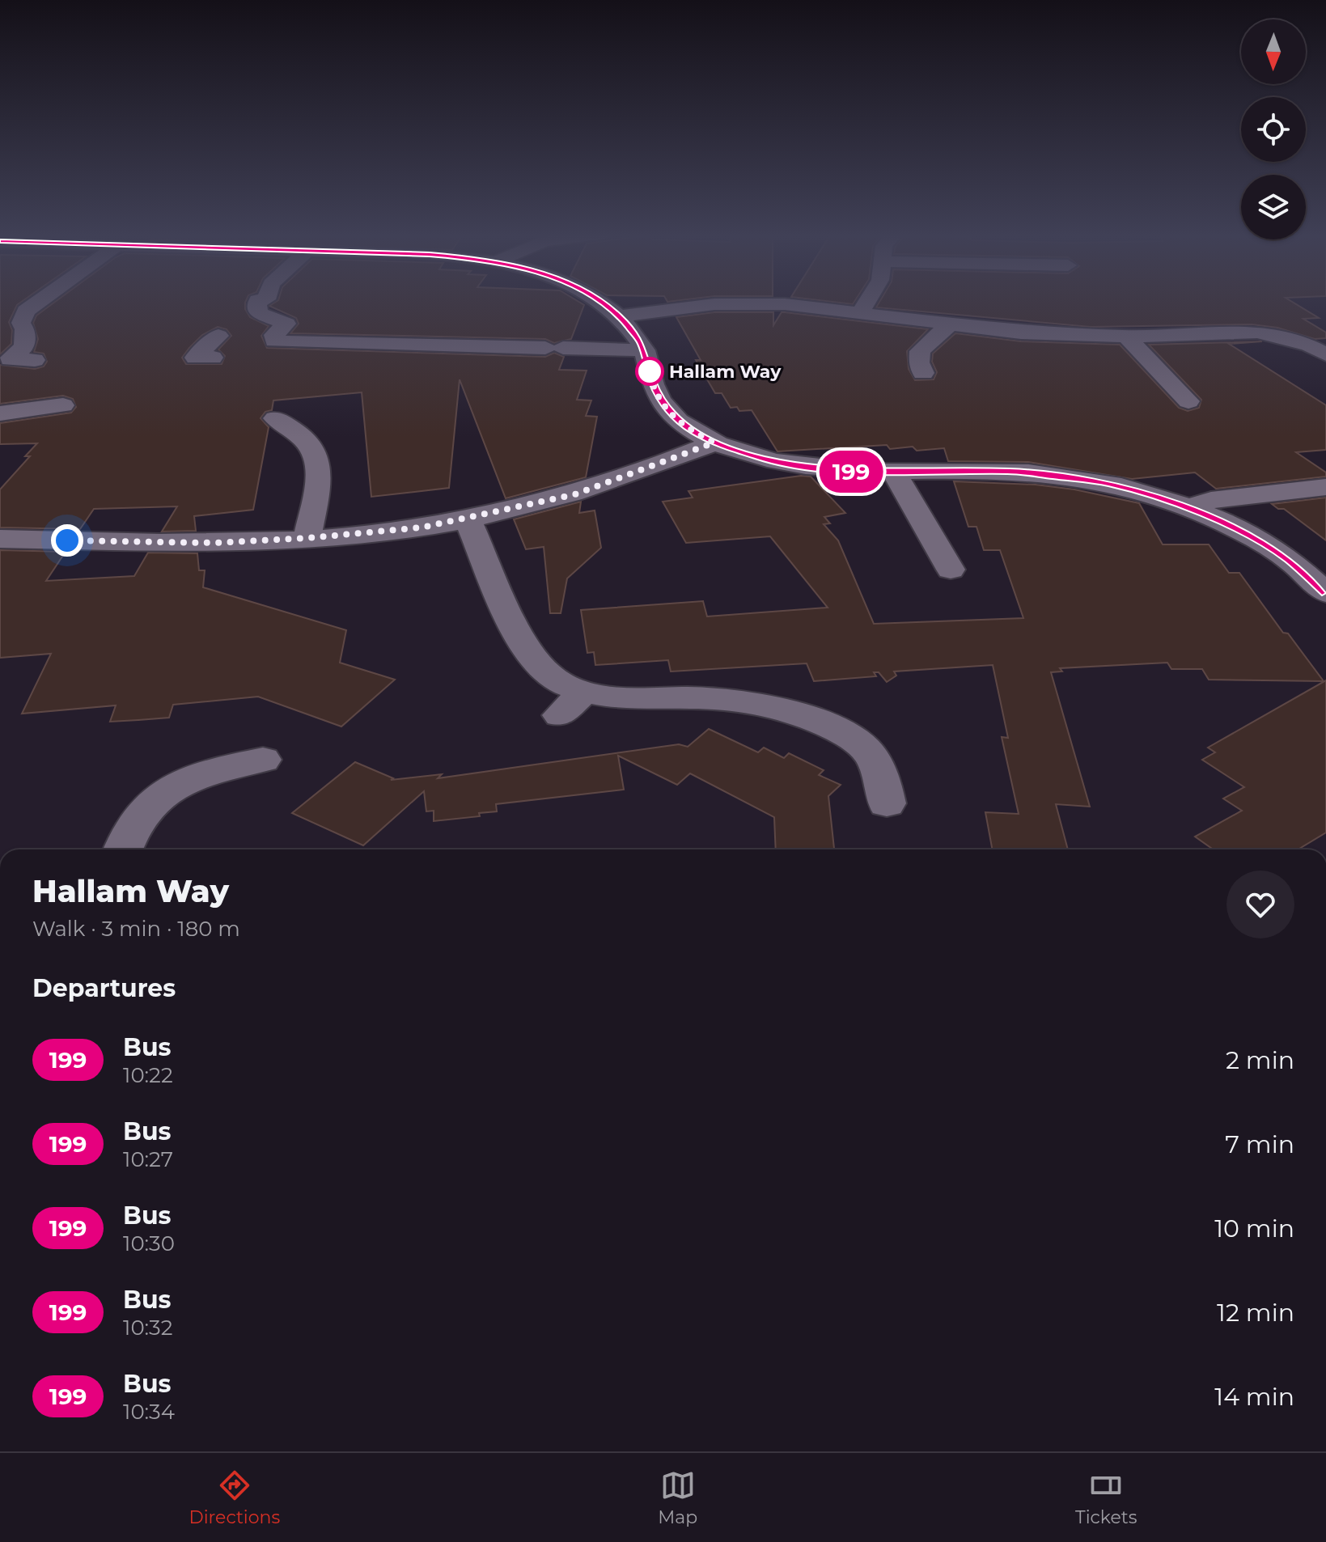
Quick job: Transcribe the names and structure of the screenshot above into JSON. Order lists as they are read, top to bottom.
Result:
{
  "places": ["Hallam Way"],
  "lines": ["bus line 199"],
  "north": "bottom",
  "page": {
    "on_map": "199",
    "heading": [
      ["Hallam Way", "Walk · 3 min · 180 m"],
      "Departures"
    ],
    "list": [
      {
        "mark": "199",
        "name": "Bus",
        "note": "10:22",
        "value": "2 min"
      },
      {
        "mark": "199",
        "name": "Bus",
        "note": "10:27",
        "value": "7 min"
      },
      {
        "mark": "199",
        "name": "Bus",
        "note": "10:30",
        "value": "10 min"
      },
      {
        "mark": "199",
        "name": "Bus",
        "note": "10:32",
        "value": "12 min"
      },
      {
        "mark": "199",
        "name": "Bus",
        "note": "10:34",
        "value": "14 min"
      }
    ],
    "tabs": ["Directions", "Map", "Tickets"]
  }
}
